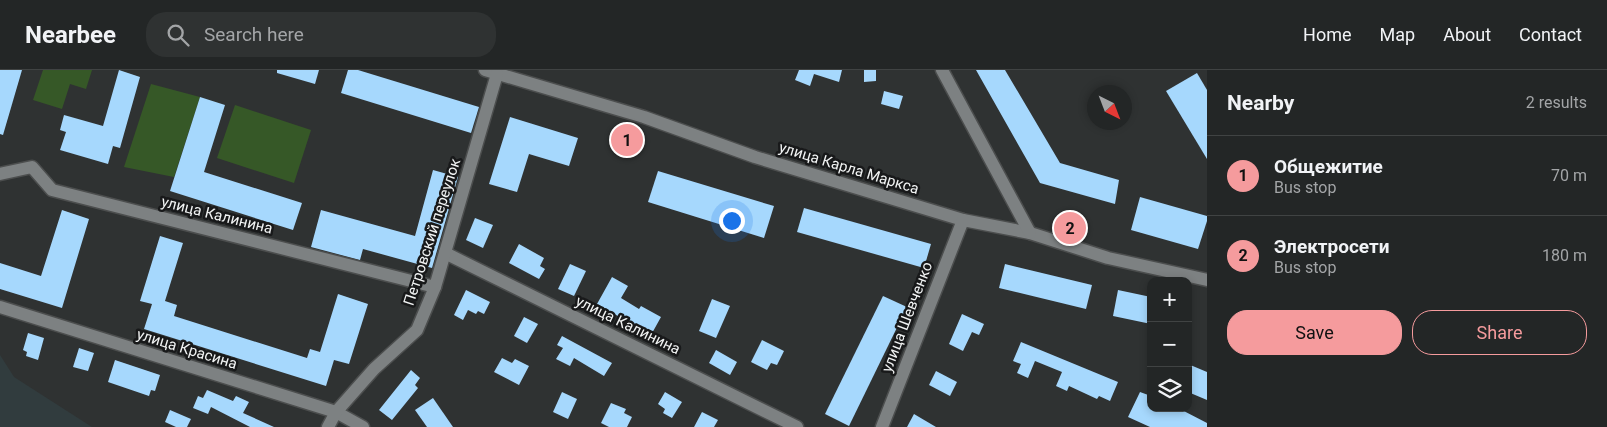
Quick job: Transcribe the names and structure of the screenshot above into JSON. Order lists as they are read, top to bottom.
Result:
{
  "streets": {
    "street": [
      "улица Карла Маркса",
      "улица Калинина",
      "Петровский переулок",
      "улица Шевченко",
      "улица Красина"
    ]
  },
  "crossings": [
    ["улица Карла Маркса", "Петровский переулок"],
    ["улица Карла Маркса", "улица Шевченко"],
    ["улица Калинина", "Петровский переулок"],
    ["Петровский переулок", "улица Красина"]
  ],
  "north": "bottom right",
  "page": {
    "header": "Nearbee",
    "search": "Search here",
    "nav": [
      "Home",
      "Map",
      "About",
      "Contact"
    ],
    "heading": ["Nearby", "2 results"],
    "pins": ["1", "2"],
    "list": [
      {
        "mark": "1",
        "name": "Общежитие",
        "note": "Bus stop",
        "value": "70 m"
      },
      {
        "mark": "2",
        "name": "Электросети",
        "note": "Bus stop",
        "value": "180 m"
      }
    ],
    "map_buttons": ["+", "−"],
    "buttons": ["Save", "Share"]
  }
}
